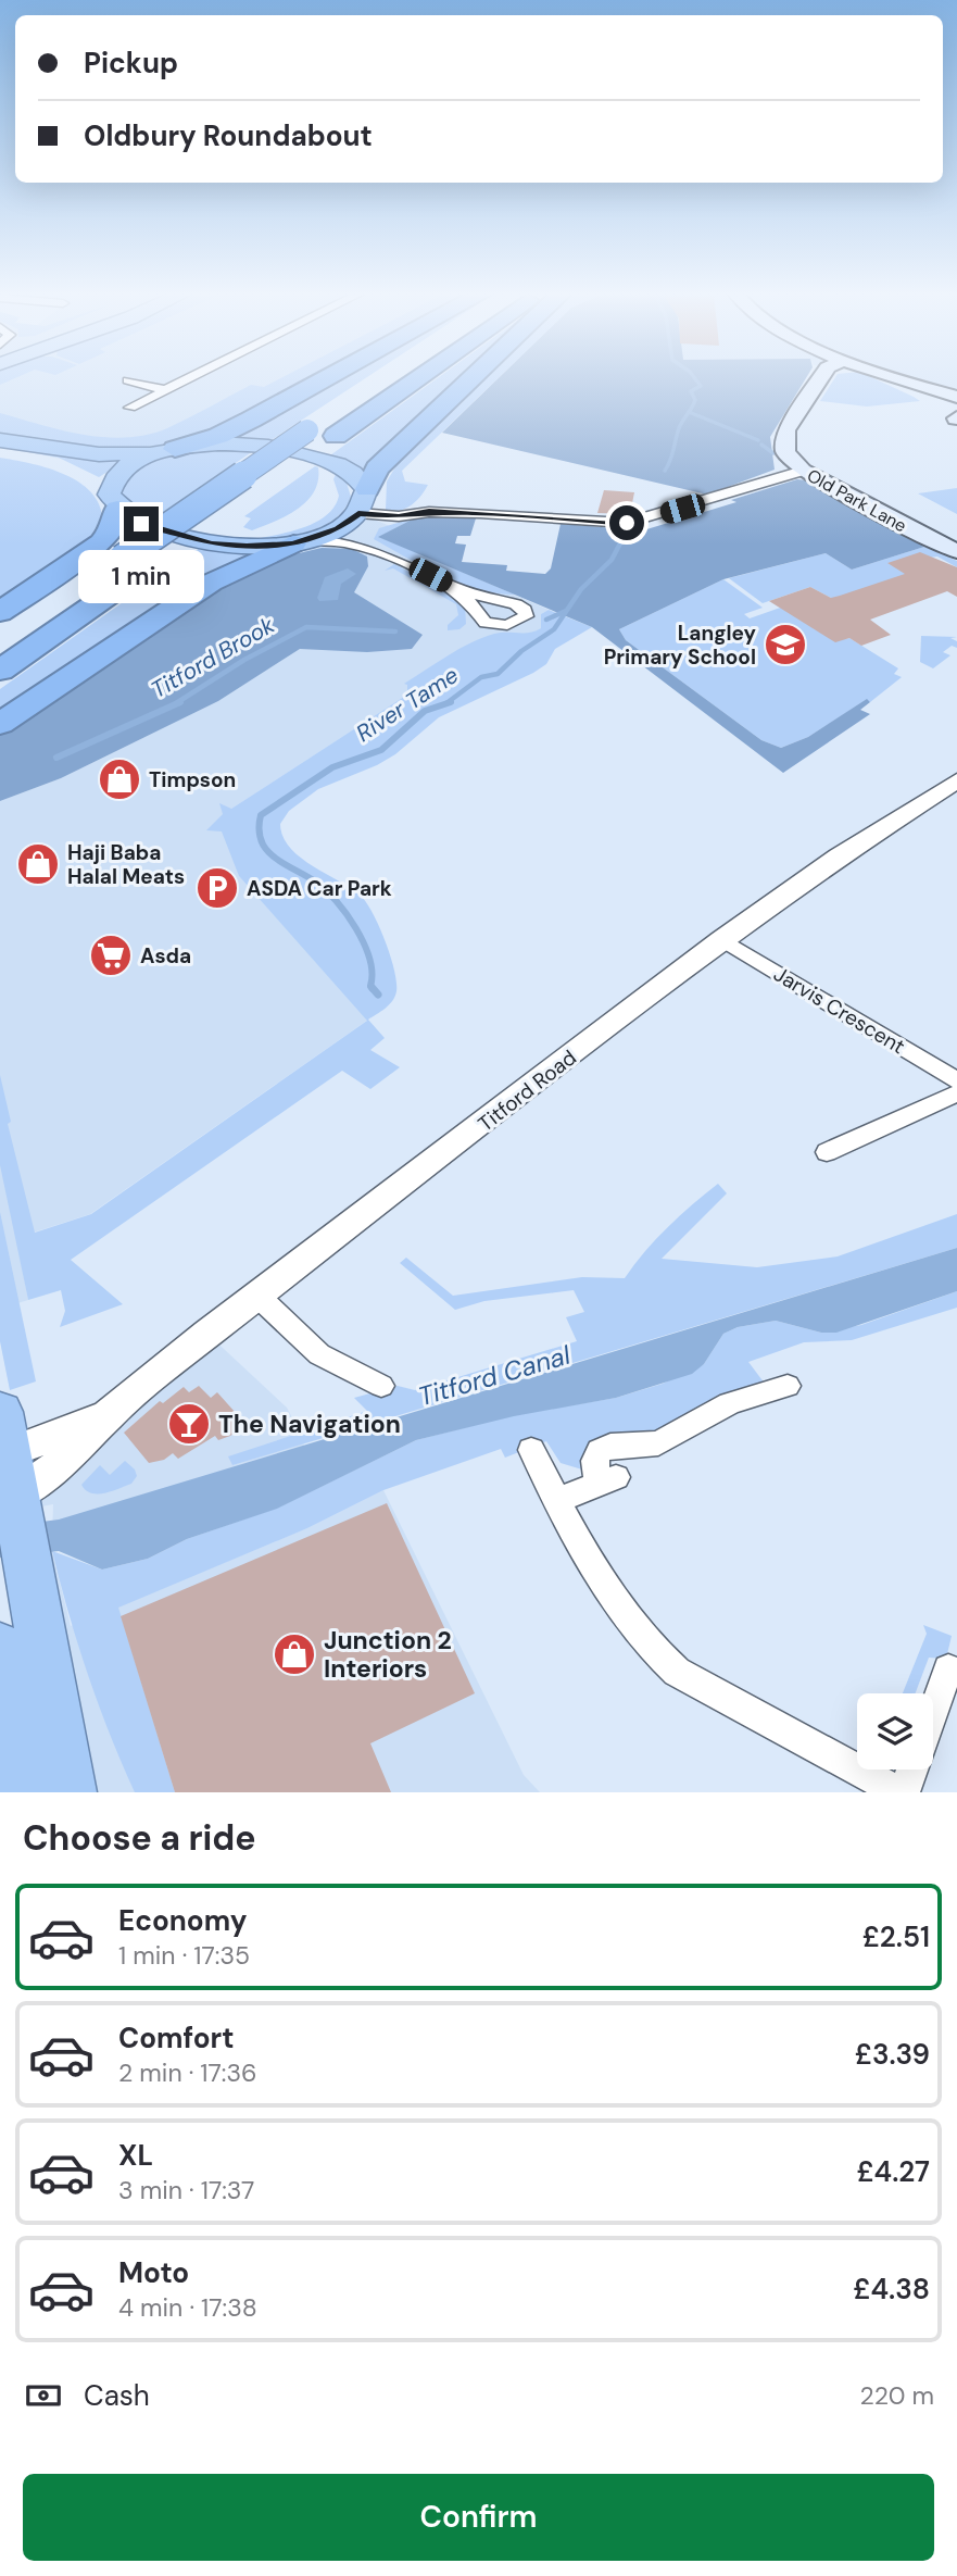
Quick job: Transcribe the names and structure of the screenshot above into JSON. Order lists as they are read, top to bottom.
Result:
{
  "streets": {
    "main road": ["Old Park Lane"],
    "street": ["Jarvis Crescent", "Titford Road"]
  },
  "crossings": [
    ["Jarvis Crescent", "Titford Road"]
  ],
  "water": ["Titford Brook", "River Tame", "Titford Canal"],
  "places": {
    "school or university": ["Langley Primary School"],
    "shop": ["Timpson", "Haji Baba Halal Meats", "Junction 2 Interiors"],
    "parking": ["ASDA Car Park"],
    "supermarket": ["Asda"],
    "bar": ["The Navigation"]
  },
  "page": {
    "banner": ["Pickup", "Oldbury Roundabout"],
    "bubble": "1 min",
    "heading": "Choose a ride",
    "list": [
      {
        "name": "Economy",
        "note": "1 min · 17:35",
        "value": "£2.51"
      },
      {
        "name": "Comfort",
        "note": "2 min · 17:36",
        "value": "£3.39"
      },
      {
        "name": "XL",
        "note": "3 min · 17:37",
        "value": "£4.27"
      },
      {
        "name": "Moto",
        "note": "4 min · 17:38",
        "value": "£4.38"
      }
    ],
    "pay": ["Cash", "220 m"],
    "buttons": "Confirm"
  }
}
